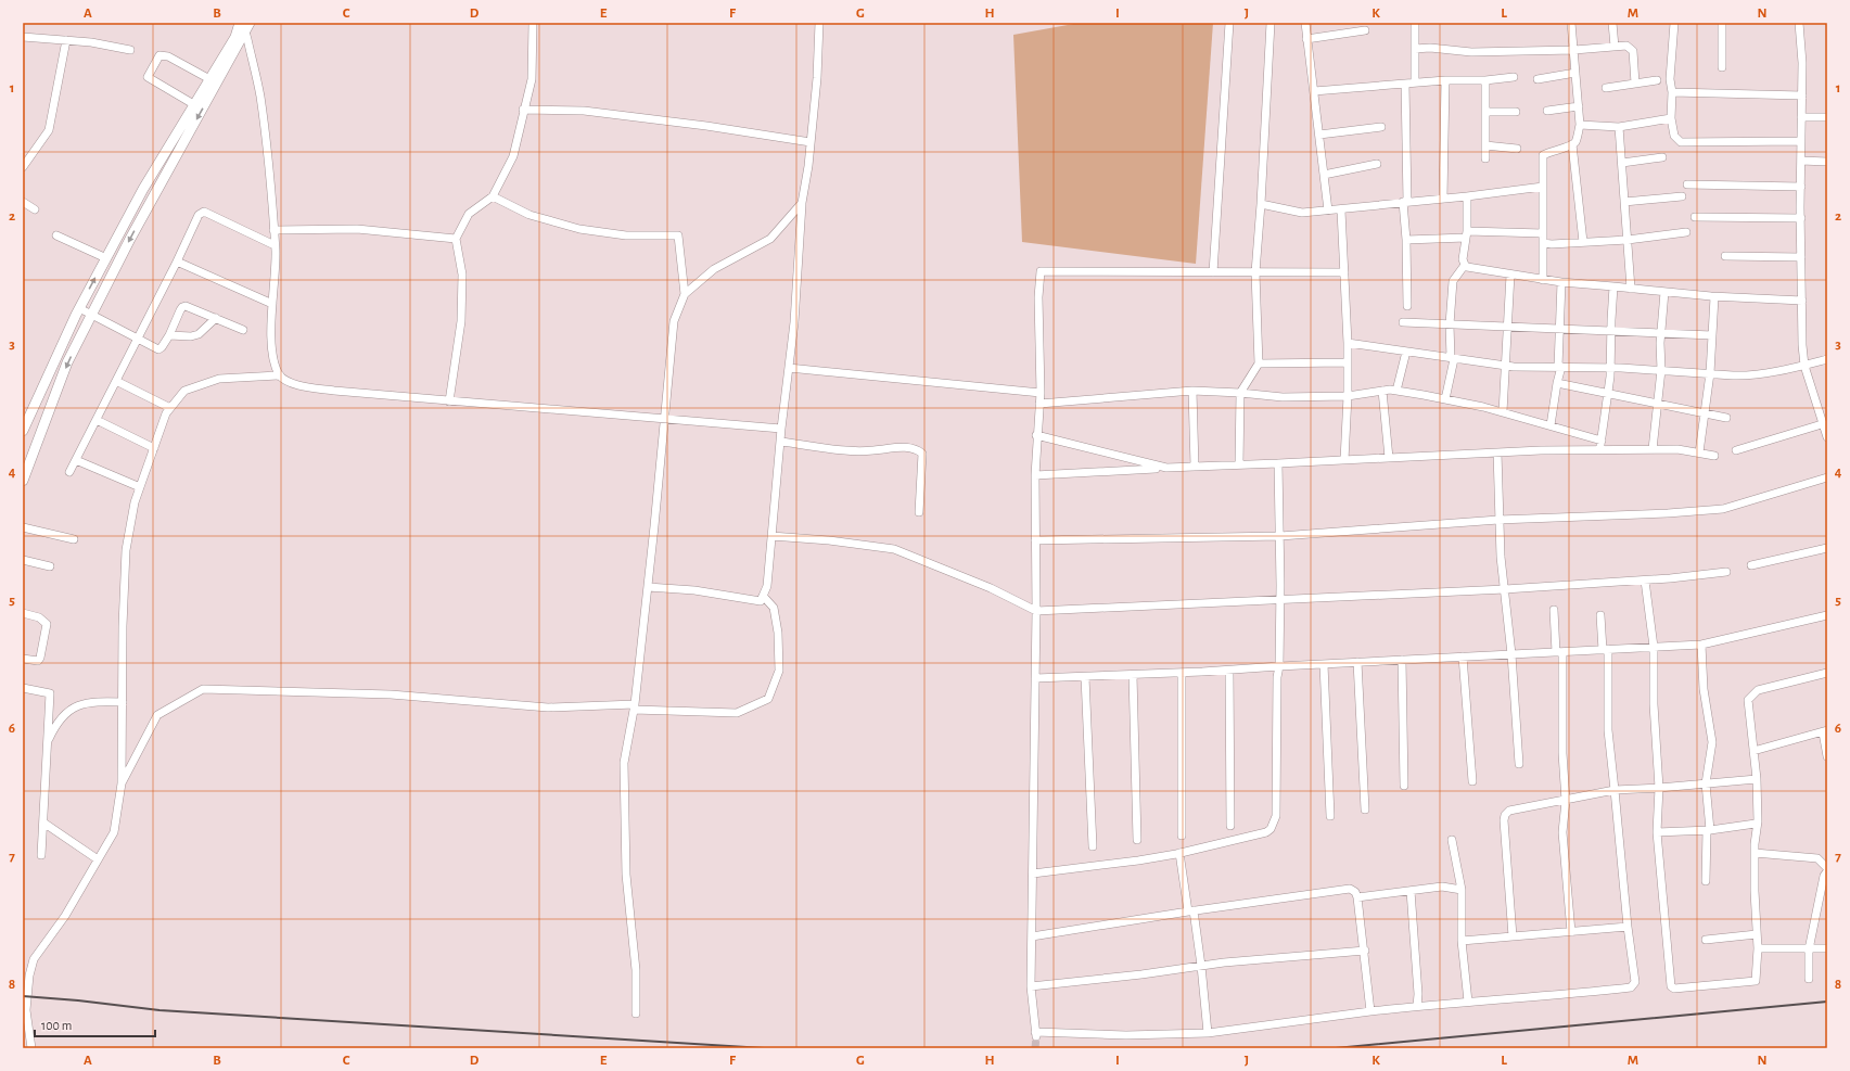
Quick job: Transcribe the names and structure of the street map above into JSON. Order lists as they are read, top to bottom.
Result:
{
  "scale_bar": "100 m",
  "grid": {
    "columns": [
      "A",
      "B",
      "C",
      "D",
      "E",
      "F",
      "G",
      "H",
      "I",
      "J",
      "K",
      "L",
      "M",
      "N"
    ],
    "rows": [
      "1",
      "2",
      "3",
      "4",
      "5",
      "6",
      "7",
      "8"
    ]
  }
}
